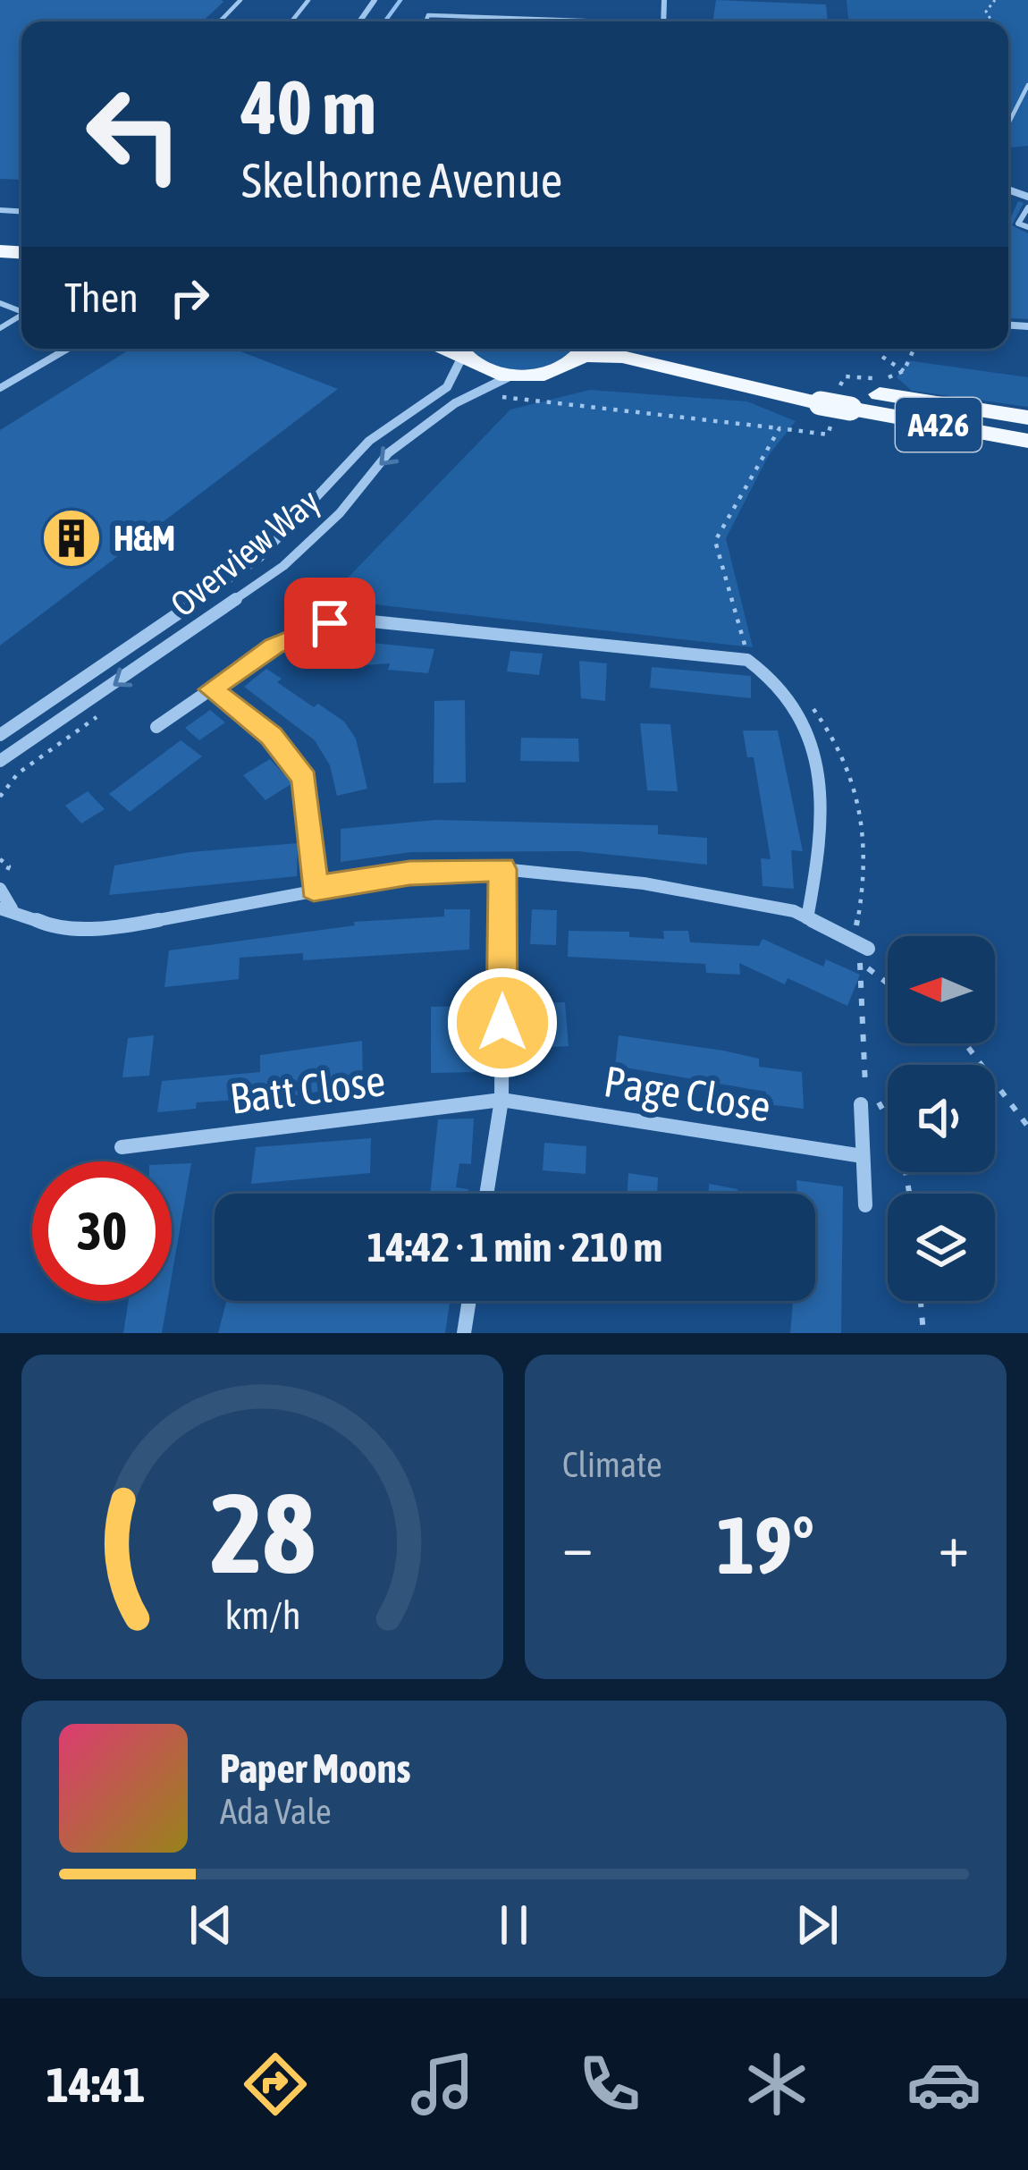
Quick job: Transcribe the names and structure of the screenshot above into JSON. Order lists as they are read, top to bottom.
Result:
{
  "streets": {
    "highway": ["A426"],
    "street": ["Overview Way", "Batt Close", "Page Close"]
  },
  "crossings": [
    ["Batt Close", "Page Close"]
  ],
  "places": {
    "building": ["H&M"]
  },
  "north": "left",
  "page": {
    "turn": ["40 m", "Skelhorne Avenue"],
    "then": "Then",
    "limit": "30",
    "trip": "14:42 · 1 min · 210 m",
    "tile": "Climate",
    "heat": ["−", "19°", "+"],
    "song": ["Paper Moons", "Ada Vale"],
    "tabs": "14:41",
    "gauge": ["28", "km/h"]
  }
}
